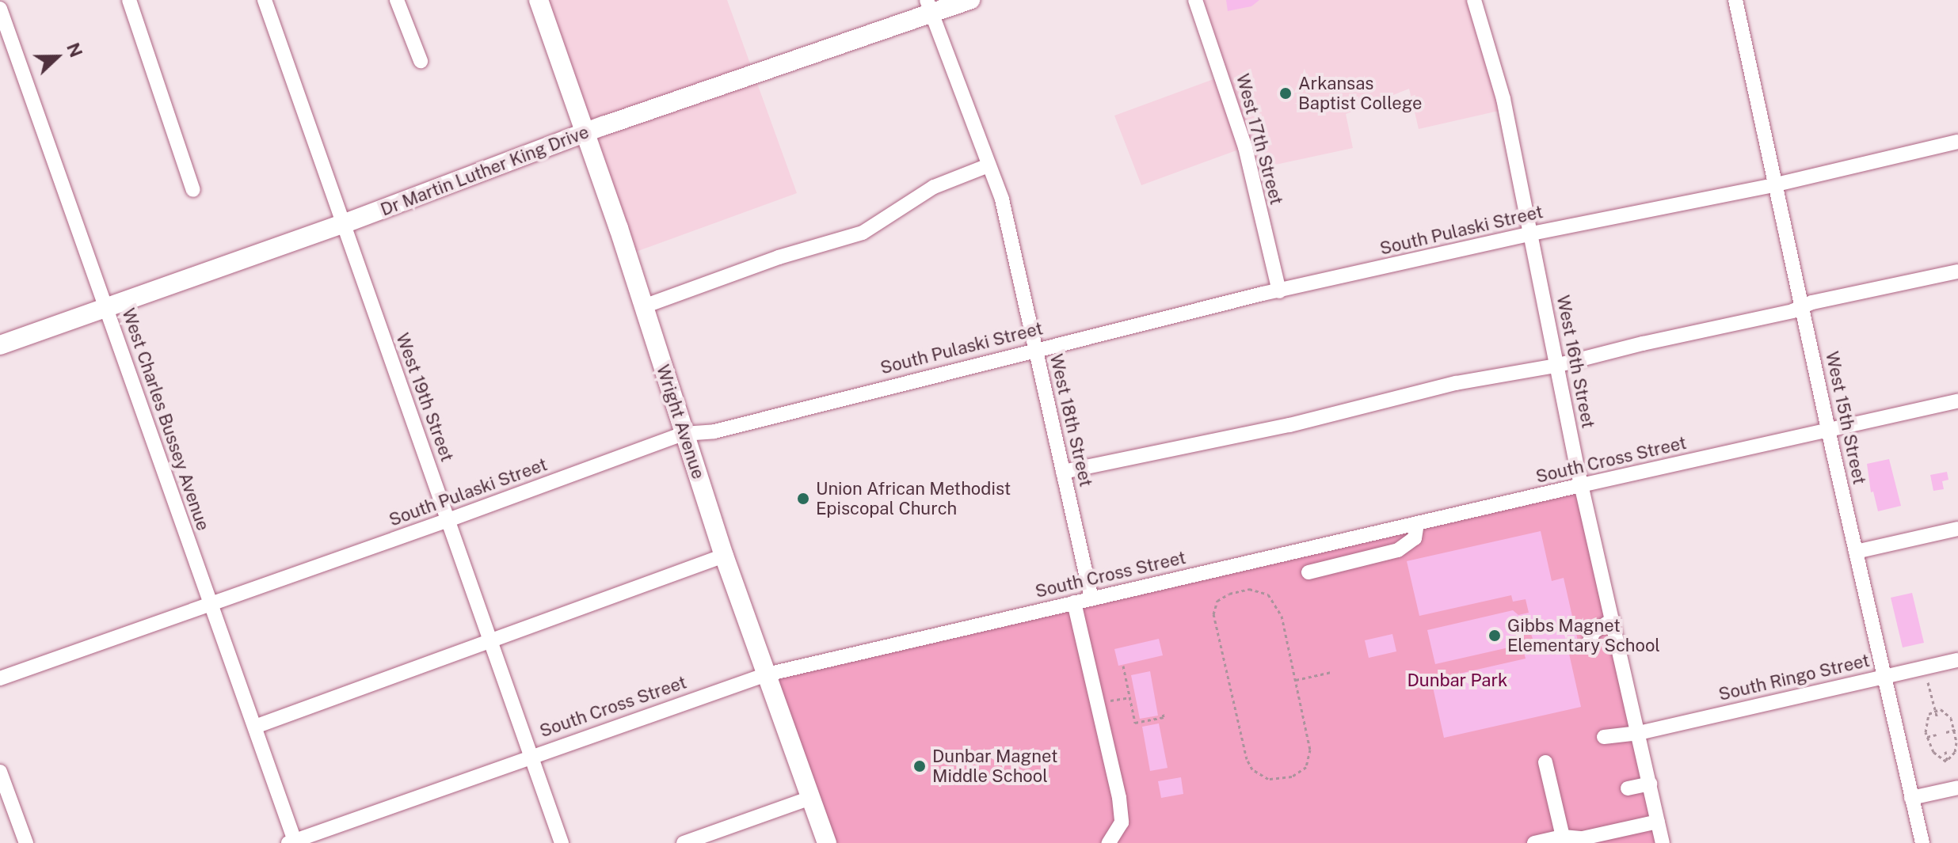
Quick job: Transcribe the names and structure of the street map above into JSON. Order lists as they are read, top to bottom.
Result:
{
  "streets": {
    "main road": ["Dr Martin Luther King Drive", "Wright Avenue"],
    "street": [
      "West 17th Street",
      "South Pulaski Street",
      "West 16th Street",
      "West 19th Street",
      "West 15th Street",
      "West Charles Bussey Avenue",
      "West 18th Street",
      "South Cross Street",
      "South Ringo Street"
    ]
  },
  "crossings": [
    ["West 17th Street", "South Pulaski Street"],
    ["Dr Martin Luther King Drive", "West 19th Street"],
    ["Dr Martin Luther King Drive", "West Charles Bussey Avenue"],
    ["Dr Martin Luther King Drive", "West 18th Street"],
    ["Dr Martin Luther King Drive", "Wright Avenue"],
    ["South Pulaski Street", "West 16th Street"],
    ["South Pulaski Street", "West 19th Street"],
    ["South Pulaski Street", "West 15th Street"],
    ["South Pulaski Street", "West Charles Bussey Avenue"],
    ["South Pulaski Street", "West 18th Street"],
    ["South Pulaski Street", "Wright Avenue"],
    ["West 16th Street", "South Cross Street"],
    ["West 16th Street", "South Ringo Street"],
    ["West 19th Street", "South Cross Street"],
    ["West 15th Street", "South Cross Street"],
    ["West 15th Street", "South Ringo Street"],
    ["West Charles Bussey Avenue", "South Cross Street"],
    ["West 18th Street", "South Cross Street"],
    ["Wright Avenue", "South Cross Street"]
  ],
  "parks": ["Dunbar Park"],
  "places": [
    "Arkansas Baptist College",
    "Union African Methodist Episcopal Church",
    "Gibbs Magnet Elementary School",
    "Dunbar Magnet Middle School"
  ],
  "north": "right"
}
